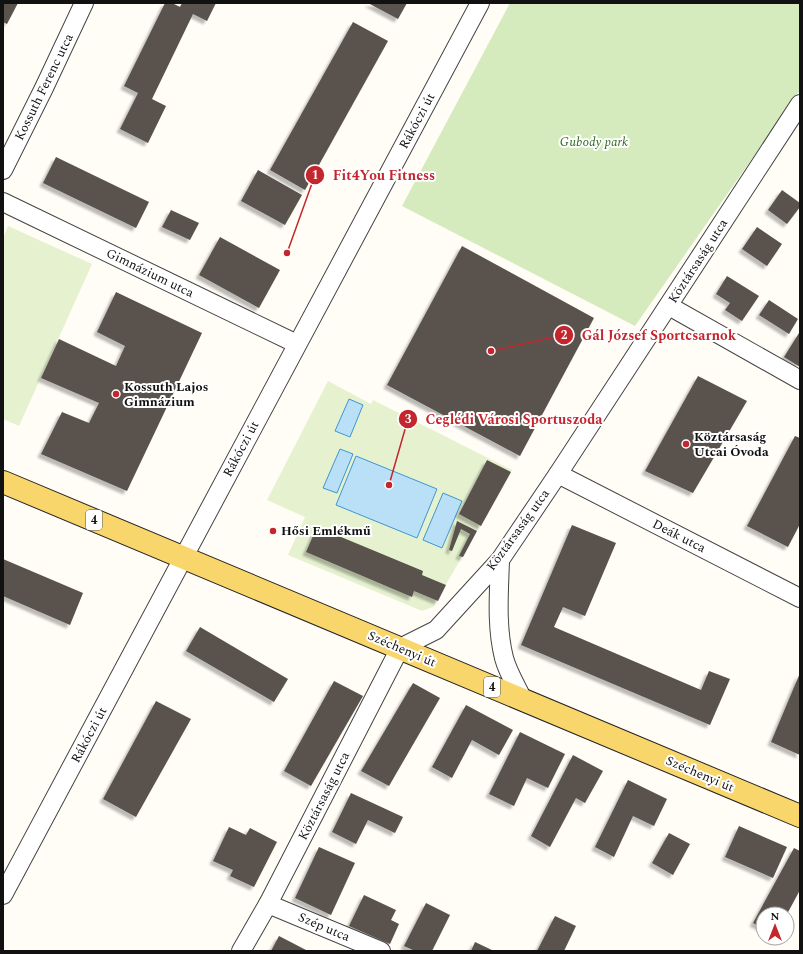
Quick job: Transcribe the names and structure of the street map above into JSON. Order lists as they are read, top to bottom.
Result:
{
  "streets": {
    "main road": ["4", "Széchenyi út"],
    "street": [
      "Kossuth Ferenc utca",
      "Rákóczi út",
      "Köztársaság utca",
      "Gimnázium utca",
      "Deák utca",
      "Szép utca"
    ]
  },
  "crossings": [
    ["Rákóczi út", "Gimnázium utca"],
    ["Rákóczi út", "Széchenyi út"],
    ["Köztársaság utca", "Deák utca"],
    ["Köztársaság utca", "Széchenyi út"],
    ["Köztársaság utca", "Szép utca"]
  ],
  "parks": ["Gubody park"],
  "places": [
    "Fit4You Fitness",
    "Gál József Sportcsarnok",
    "Kossuth Lajos Gimnázium",
    "Köztársaság Utcai Óvoda",
    "Ceglédi Városi Sportuszoda",
    "Hősi Emlékmű"
  ],
  "north": "top"
}
